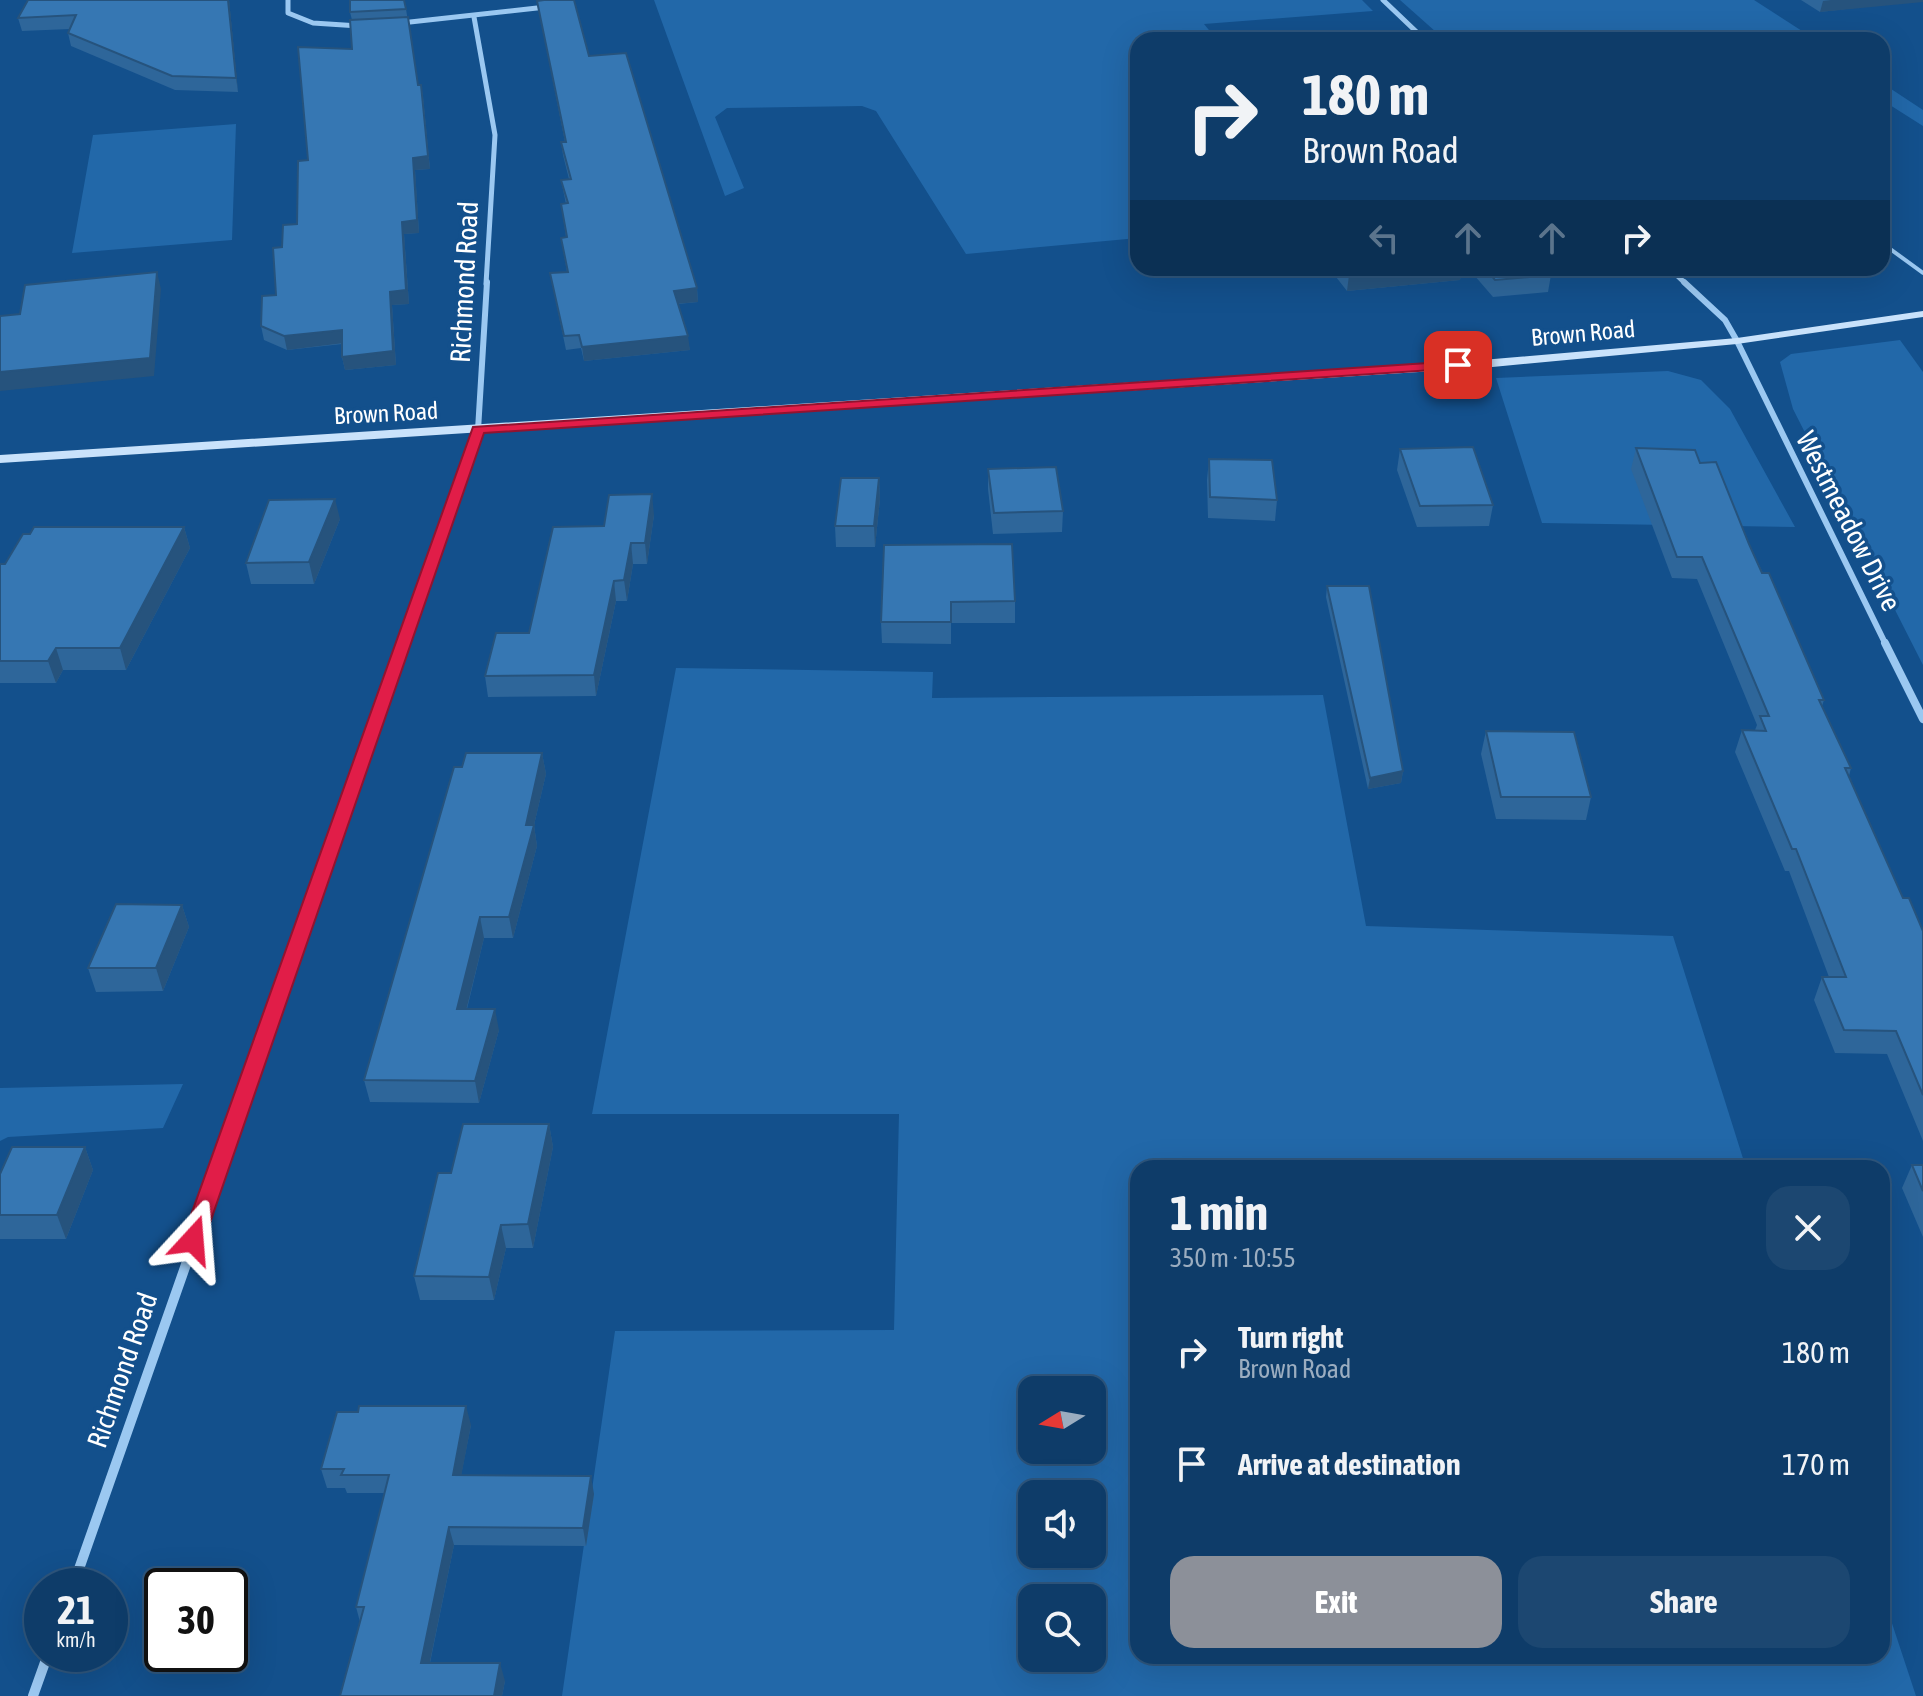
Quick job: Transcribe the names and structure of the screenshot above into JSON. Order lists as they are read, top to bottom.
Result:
{
  "streets": {
    "main road": ["Brown Road"],
    "street": ["Richmond Road", "Westmeadow Drive"]
  },
  "crossings": [
    ["Richmond Road", "Brown Road"],
    ["Brown Road", "Westmeadow Drive"]
  ],
  "north": "left",
  "page": {
    "turn": ["180 m", "Brown Road"],
    "heading": ["1 min", "350 m · 10:55"],
    "list": [
      {
        "name": "Turn right",
        "note": "Brown Road",
        "value": "180 m"
      },
      {
        "name": "Arrive at destination",
        "value": "170 m"
      }
    ],
    "buttons": ["Exit", "Share"],
    "speed": "21 km/h",
    "limit": "30"
  }
}
